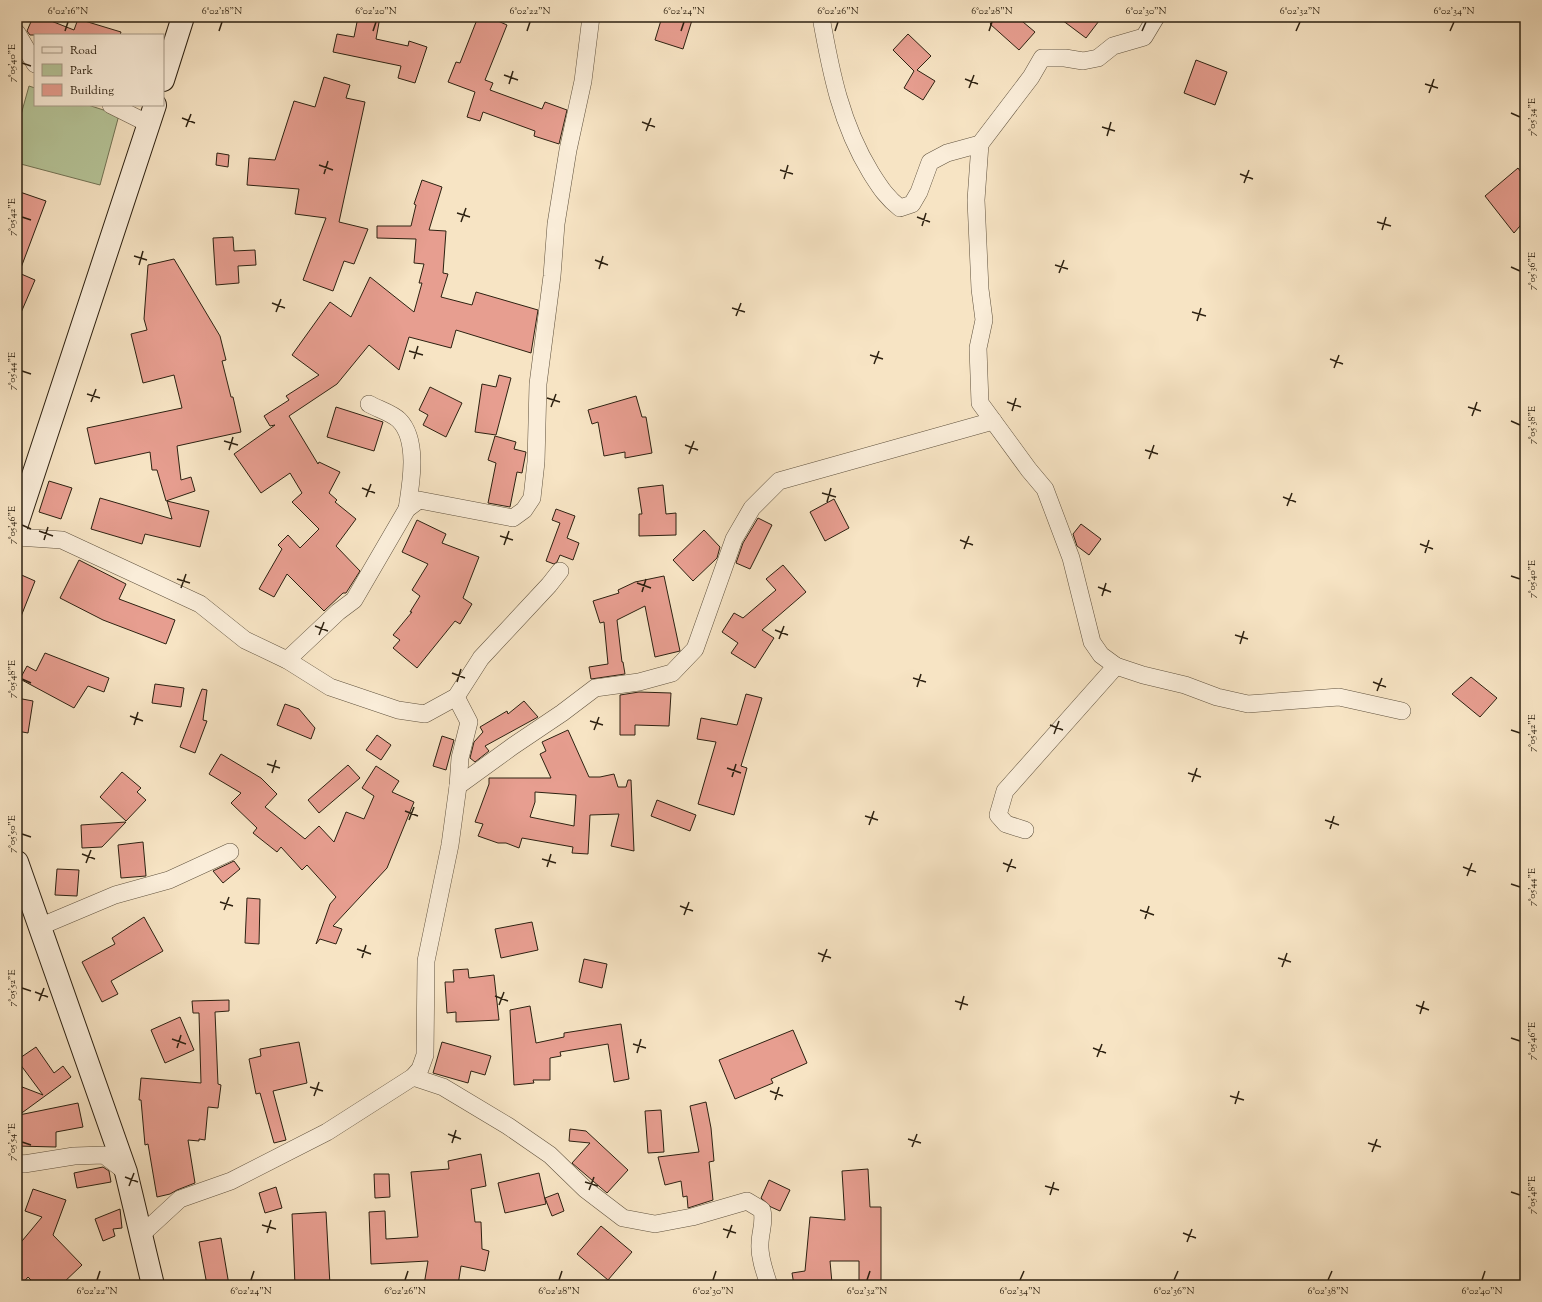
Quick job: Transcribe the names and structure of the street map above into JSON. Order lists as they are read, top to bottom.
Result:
{
  "legend": ["Road", "Park", "Building"],
  "coordinates": [
    "6°02'16\"N",
    "6°02'18\"N",
    "6°02'20\"N",
    "6°02'22\"N",
    "6°02'24\"N",
    "6°02'26\"N",
    "6°02'28\"N",
    "6°02'30\"N",
    "6°02'32\"N",
    "6°02'34\"N",
    "7°05'40\"E",
    "7°05'34\"E",
    "7°05'42\"E",
    "7°05'36\"E",
    "7°05'44\"E",
    "7°05'38\"E",
    "7°05'46\"E",
    "7°05'48\"E",
    "7°05'50\"E",
    "7°05'52\"E",
    "7°05'54\"E",
    "6°02'36\"N",
    "6°02'38\"N",
    "6°02'40\"N"
  ]
}
